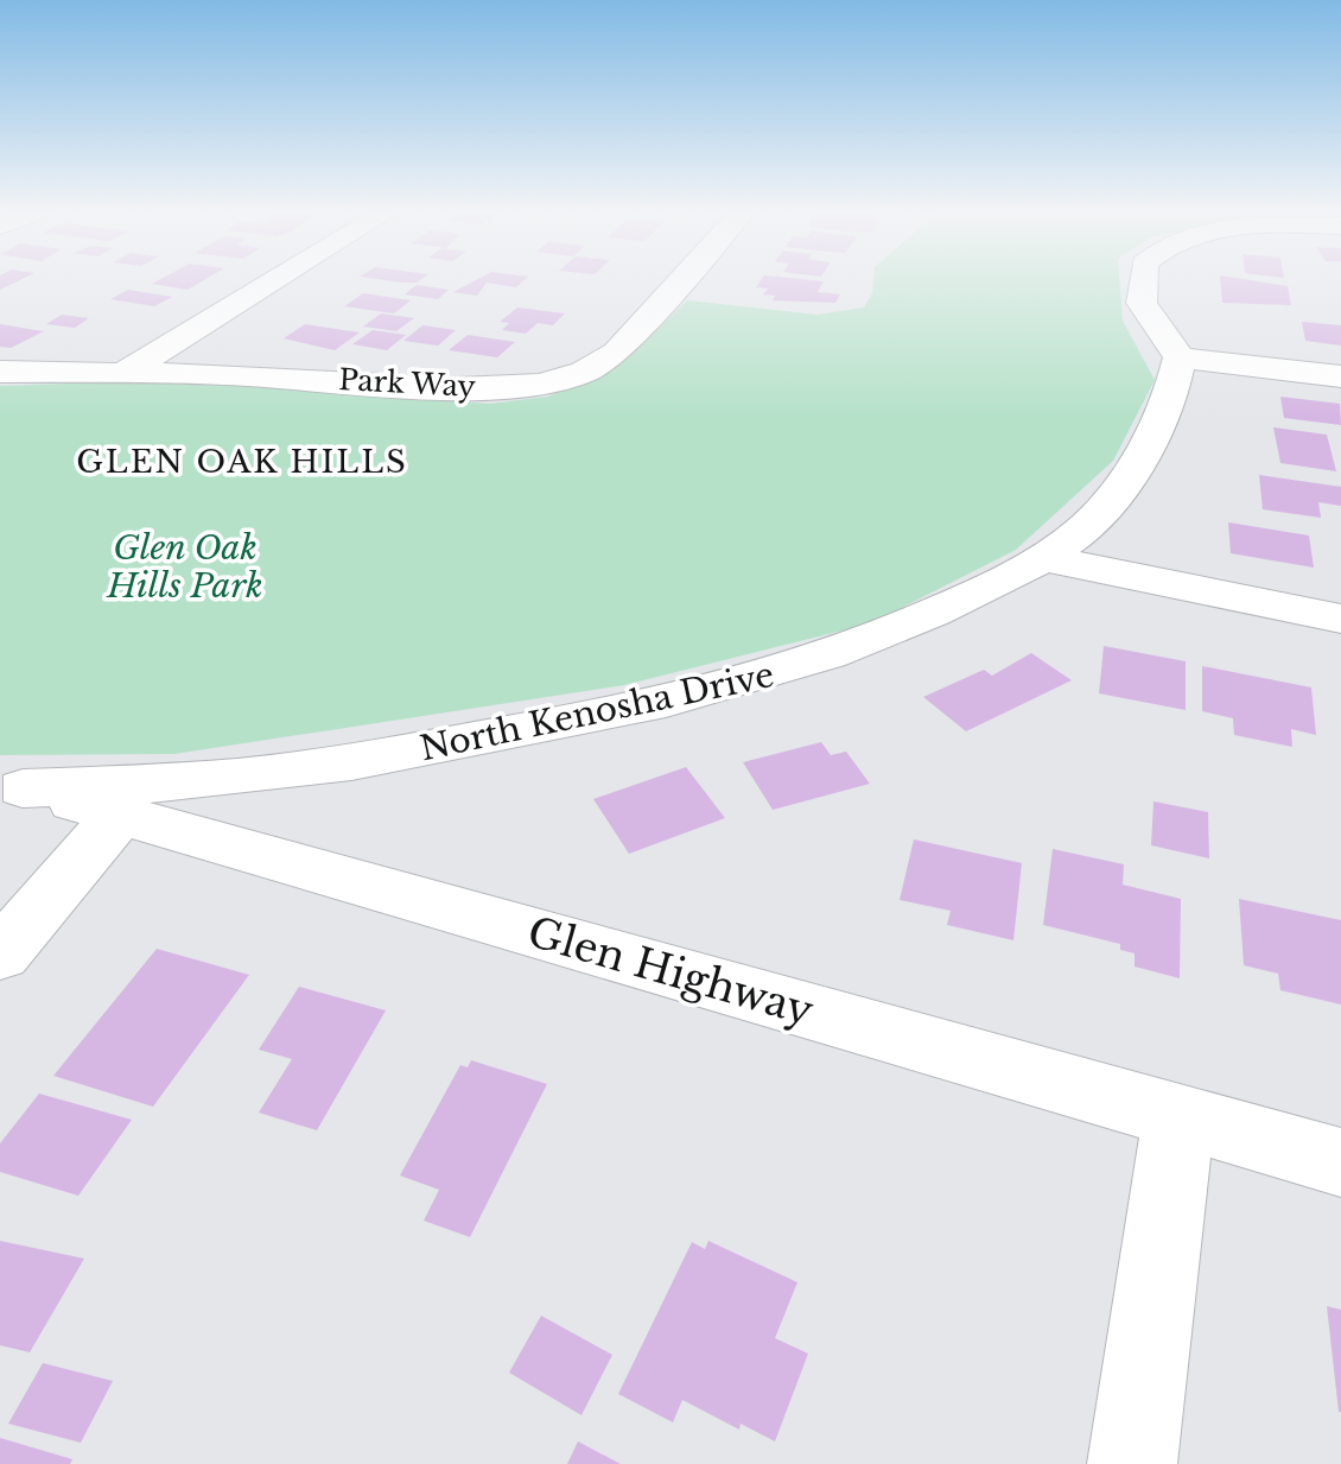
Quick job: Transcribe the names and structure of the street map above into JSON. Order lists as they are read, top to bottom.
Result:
{
  "streets": {
    "street": ["Park Way", "North Kenosha Drive", "Glen Highway"]
  },
  "crossings": [
    ["North Kenosha Drive", "Glen Highway"]
  ],
  "districts": ["GLEN OAK HILLS"],
  "parks": ["Glen Oak Hills Park"]
}
